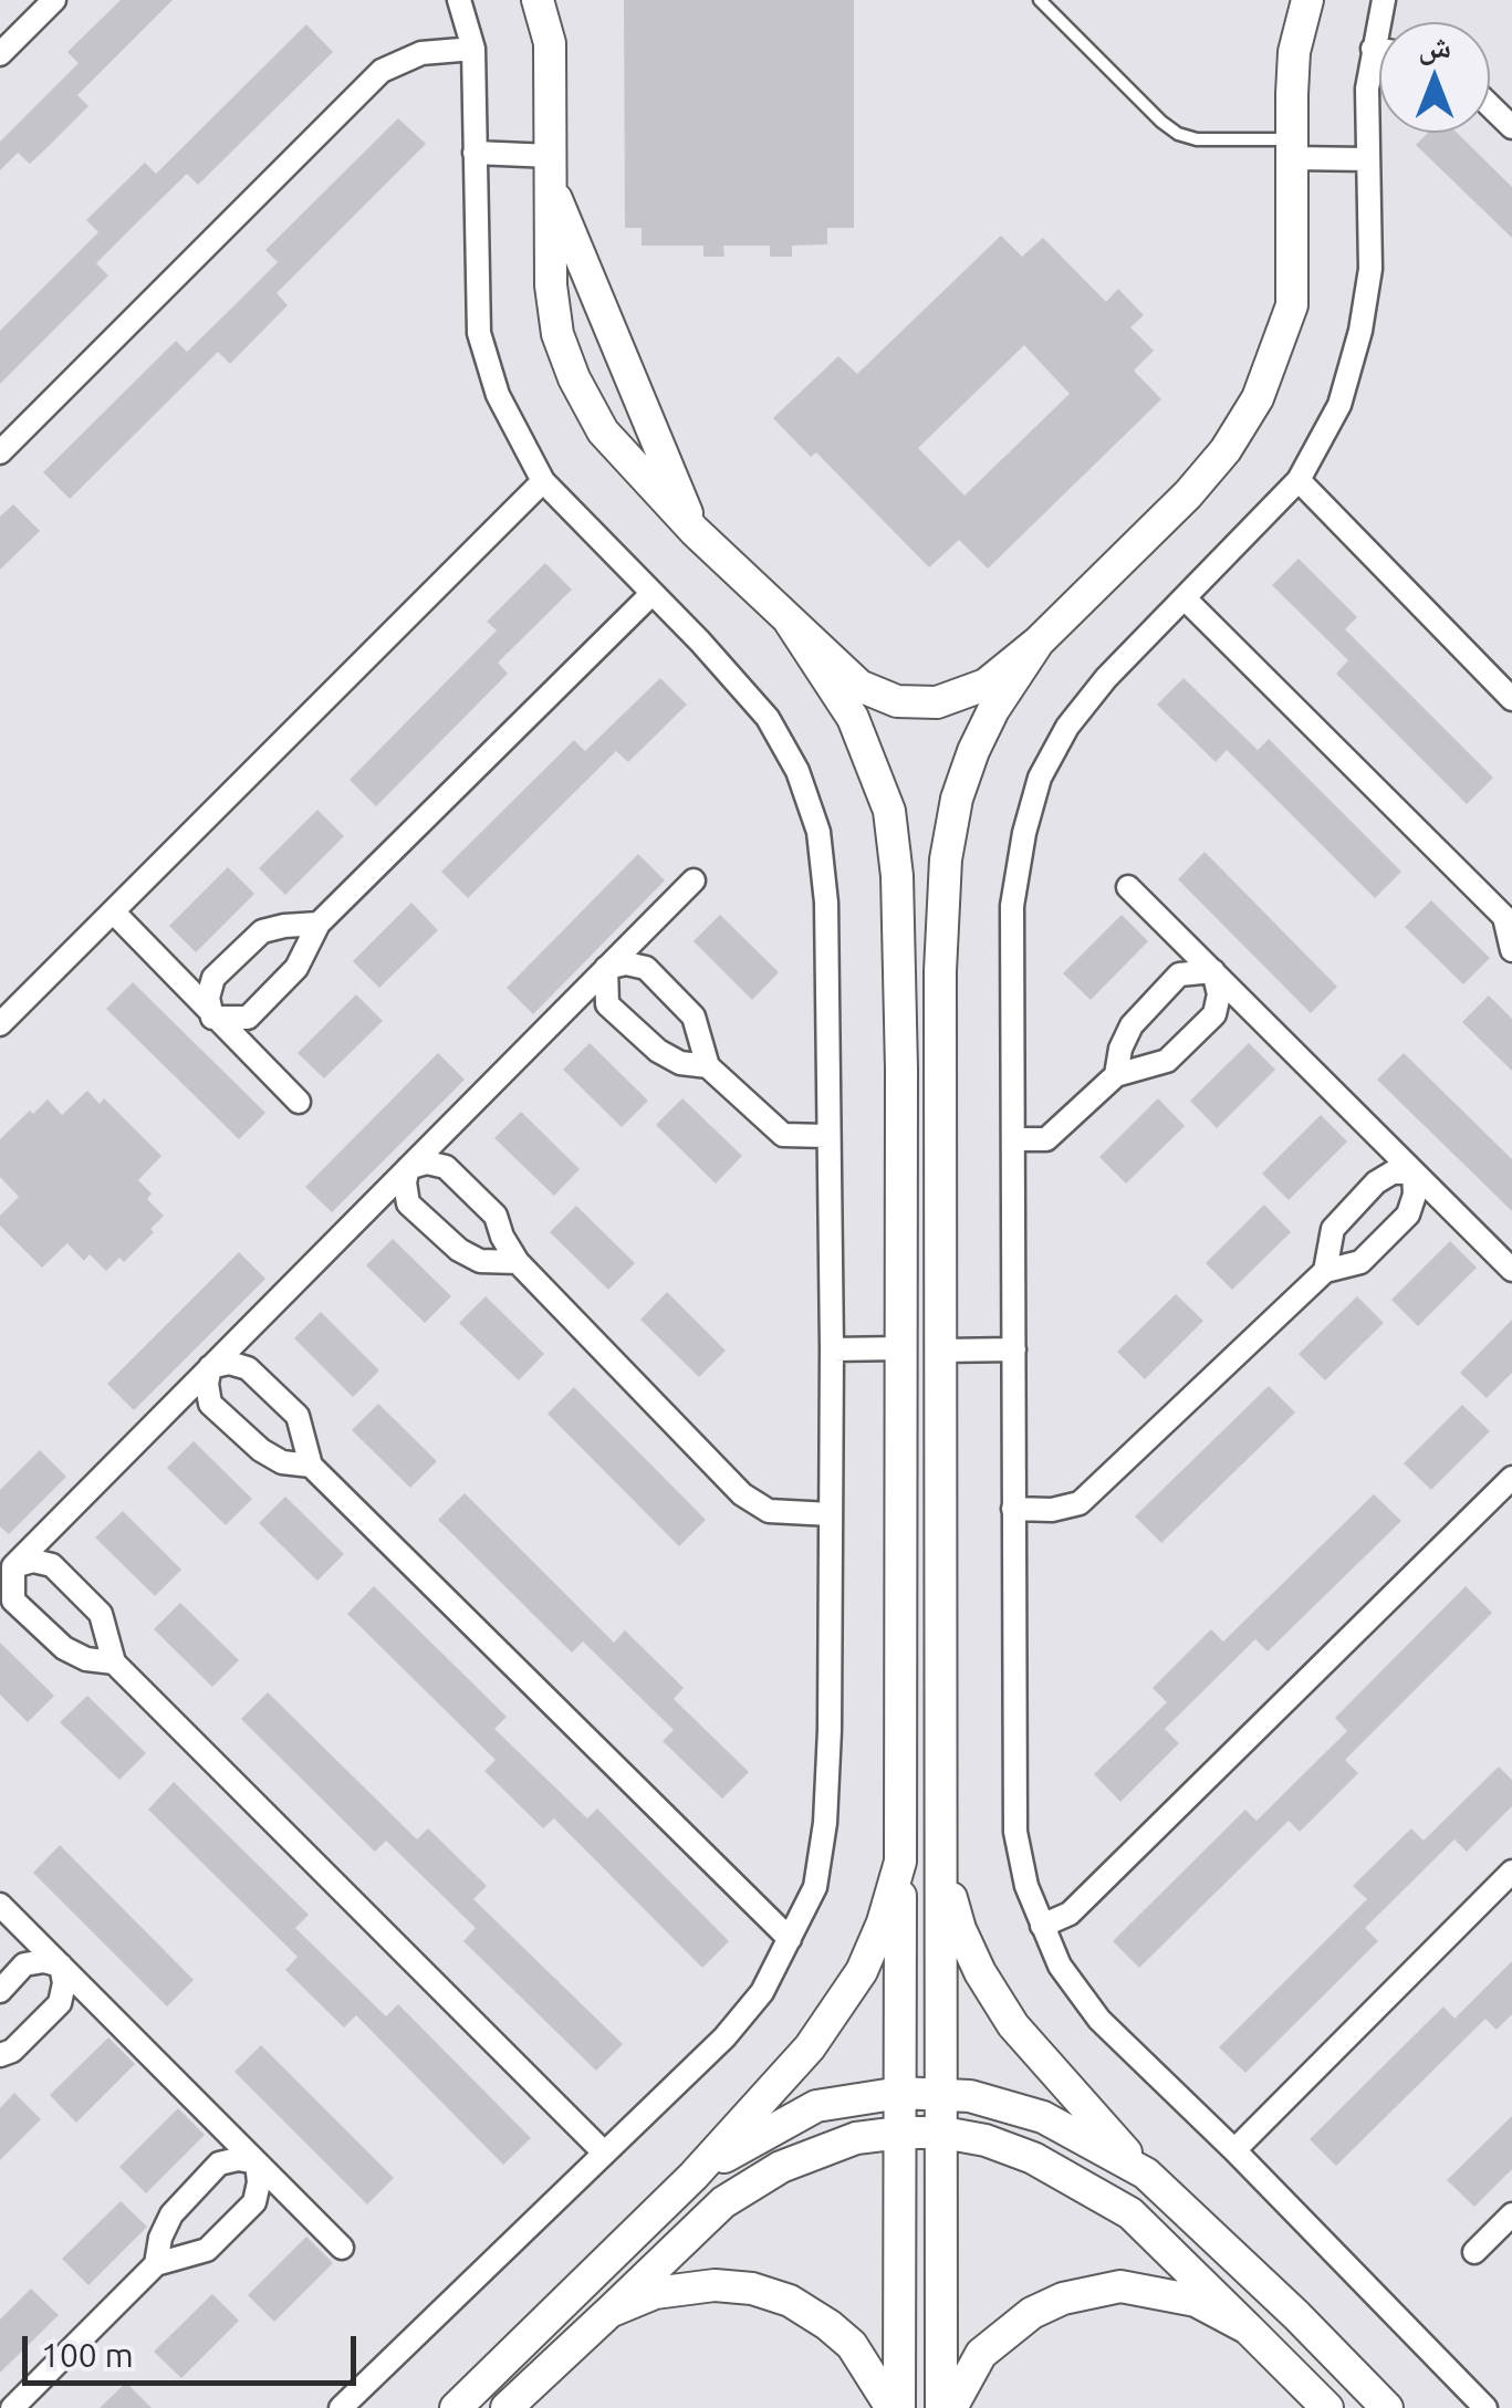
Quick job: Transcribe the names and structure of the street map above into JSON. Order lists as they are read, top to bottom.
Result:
{
  "scale_bar": "100 m",
  "north": "top"
}
